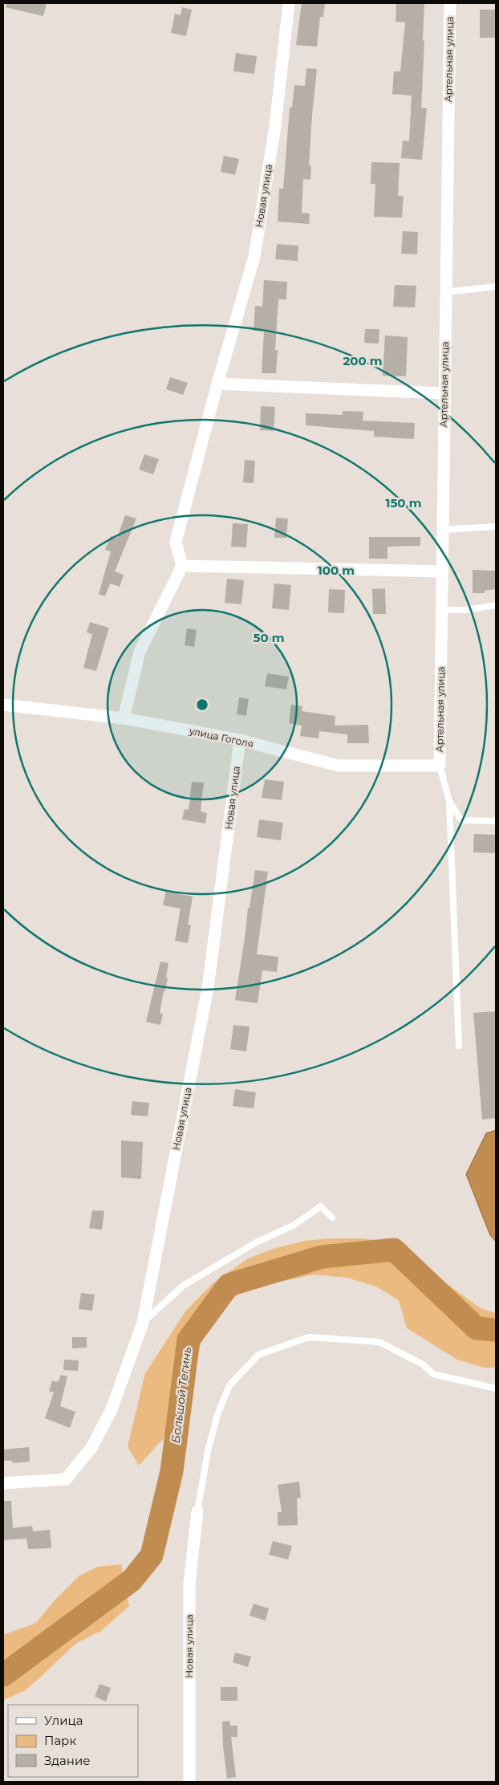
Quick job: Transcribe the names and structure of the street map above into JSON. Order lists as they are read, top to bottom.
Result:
{
  "streets": {
    "street": ["Артельная улица", "Новая улица", "улица Гоголя"]
  },
  "crossings": [
    ["Артельная улица", "улица Гоголя"],
    ["Новая улица", "улица Гоголя"]
  ],
  "water": ["Большой Тегинь"],
  "legend": ["Улица", "Парк", "Здание"],
  "rings": [
    "200 m",
    "150 m",
    "100 m",
    "50 m"
  ]
}
